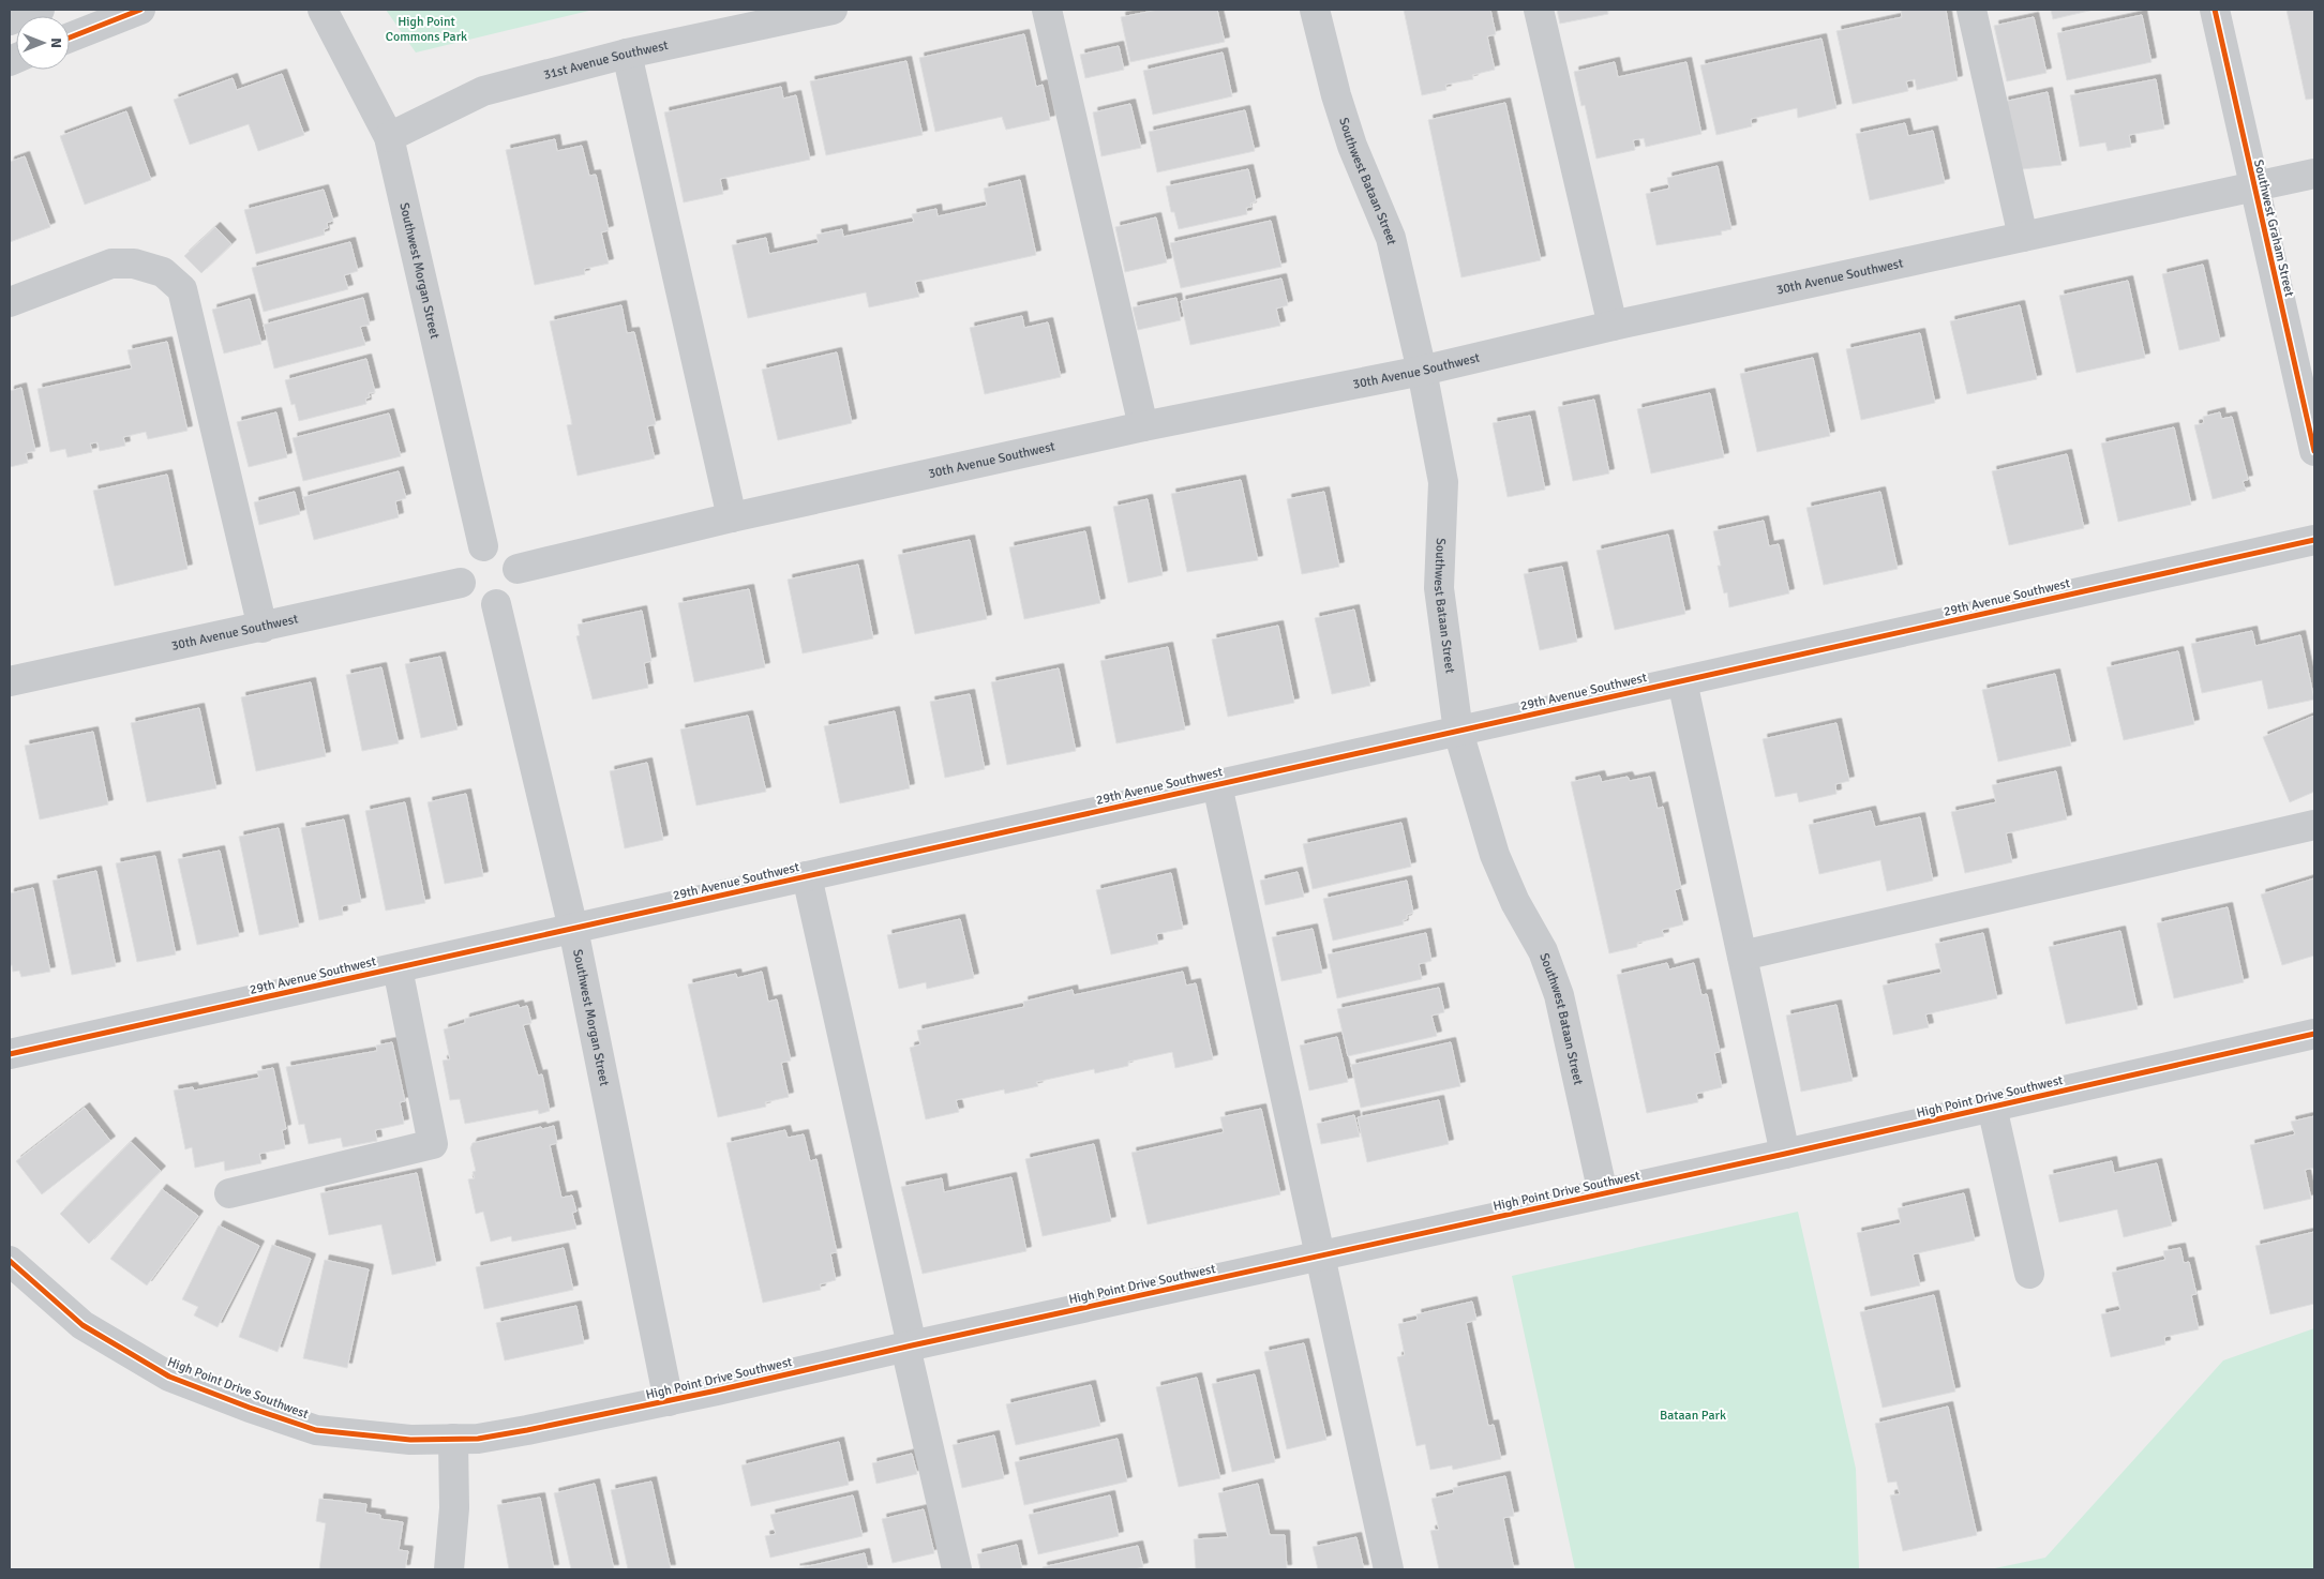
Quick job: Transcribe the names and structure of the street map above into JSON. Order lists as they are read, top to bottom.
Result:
{
  "streets": {
    "street": [
      "31st Avenue Southwest",
      "Southwest Bataan Street",
      "Southwest Graham Street",
      "Southwest Morgan Street",
      "30th Avenue Southwest",
      "29th Avenue Southwest",
      "High Point Drive Southwest"
    ]
  },
  "crossings": [
    ["31st Avenue Southwest", "Southwest Morgan Street"],
    ["Southwest Bataan Street", "30th Avenue Southwest"],
    ["Southwest Bataan Street", "29th Avenue Southwest"],
    ["Southwest Bataan Street", "High Point Drive Southwest"],
    ["Southwest Graham Street", "30th Avenue Southwest"],
    ["Southwest Morgan Street", "30th Avenue Southwest"],
    ["Southwest Morgan Street", "29th Avenue Southwest"],
    ["Southwest Morgan Street", "High Point Drive Southwest"]
  ],
  "parks": ["High Point Commons Park", "Bataan Park"],
  "north": "right"
}
